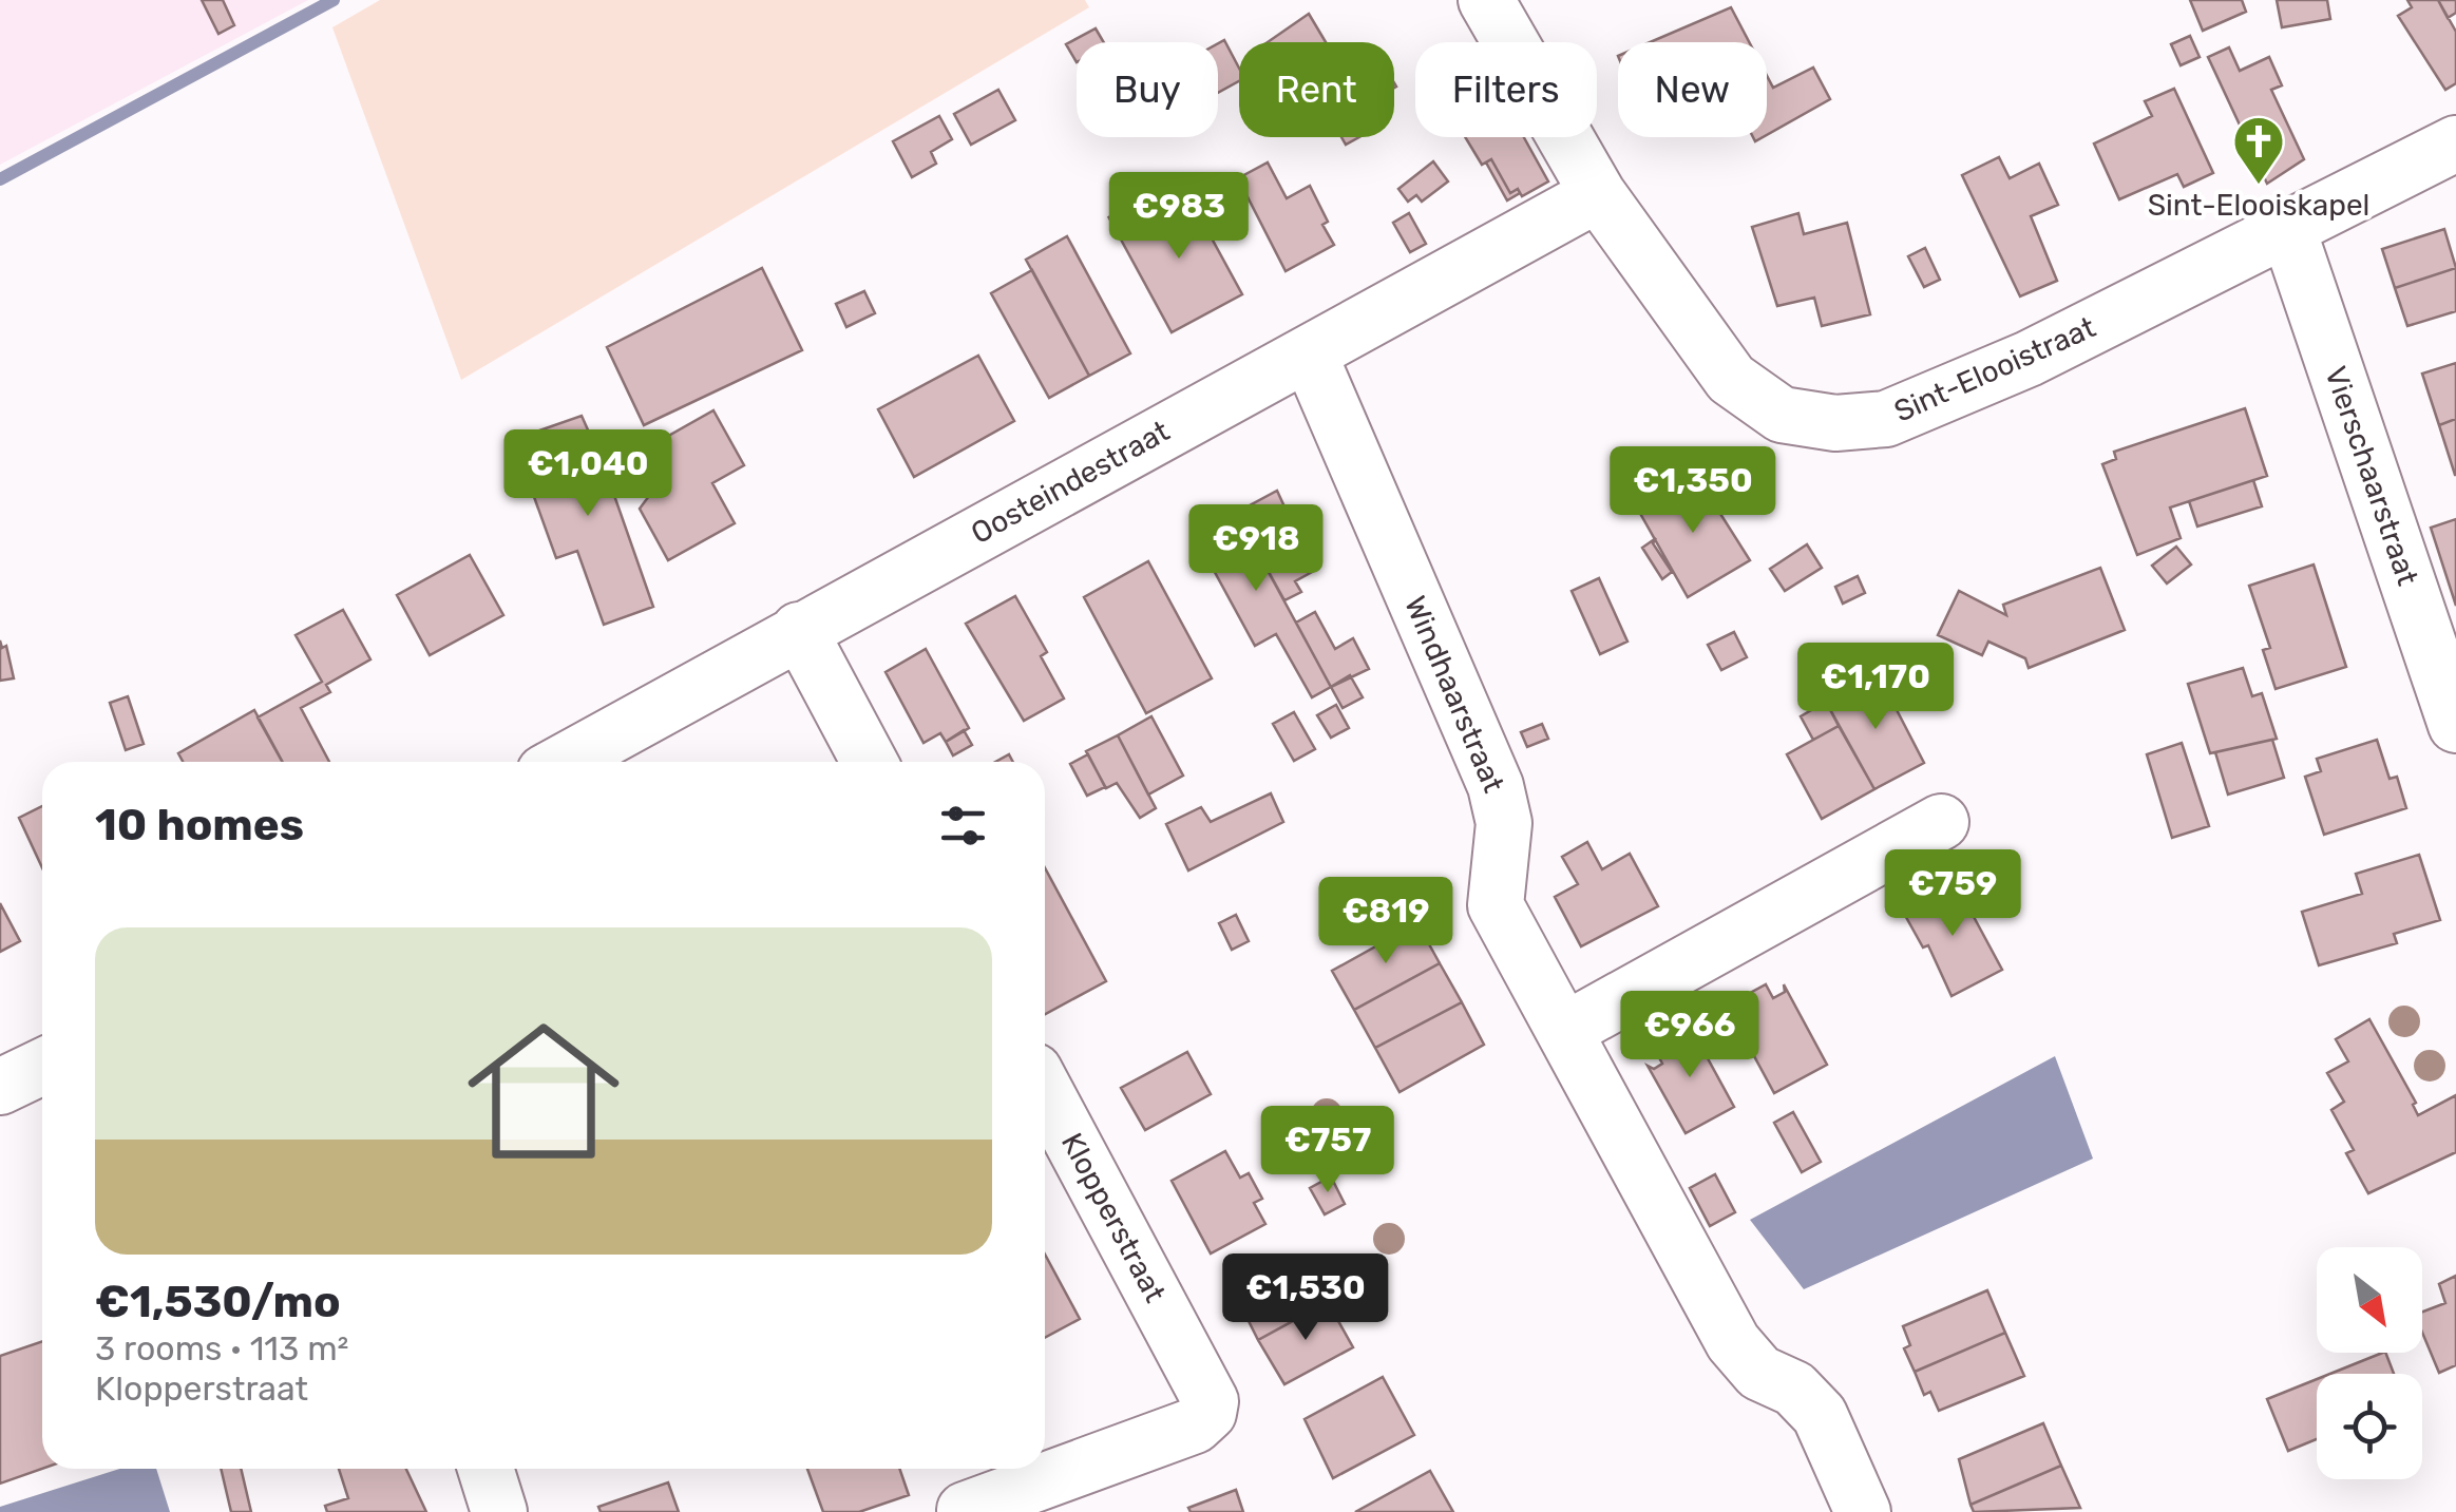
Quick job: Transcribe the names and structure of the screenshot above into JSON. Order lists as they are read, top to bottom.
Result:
{
  "streets": {
    "street": [
      "Sint-Elooistraat",
      "Vierschaarstraat",
      "Oosteindestraat",
      "Windhaarstraat",
      "Klopperstraat"
    ]
  },
  "crossings": [
    ["Sint-Elooistraat", "Vierschaarstraat"],
    ["Sint-Elooistraat", "Oosteindestraat"],
    ["Oosteindestraat", "Windhaarstraat"]
  ],
  "places": {
    "church": ["Sint-Elooiskapel"]
  },
  "north": "bottom right",
  "page": {
    "chip": [
      "Buy",
      "Rent",
      "Filters",
      "New"
    ],
    "price": [
      "€983",
      "€1,040",
      "€1,350",
      "€918",
      "€1,170",
      "€759",
      "€819",
      "€966",
      "€757",
      "€1,530"
    ],
    "heading": "10 homes",
    "list": [
      {
        "name": "€1,530/mo",
        "note": "3 rooms · 113 m² · Klopperstraat"
      }
    ]
  }
}
